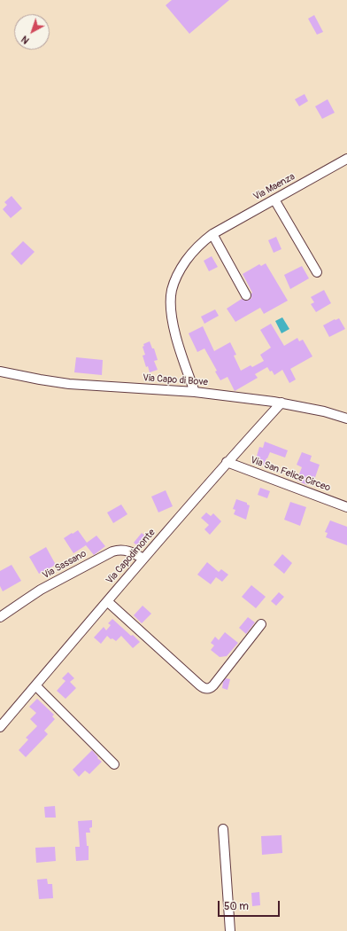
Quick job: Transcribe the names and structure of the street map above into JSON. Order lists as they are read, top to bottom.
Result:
{
  "streets": {
    "street": [
      "Via Maenza",
      "Via Capo di Bove",
      "Via San Felice Circeo",
      "Via Capodimonte",
      "Via Sassano"
    ]
  },
  "crossings": [
    ["Via Maenza", "Via Capo di Bove"],
    ["Via Capo di Bove", "Via Capodimonte"],
    ["Via San Felice Circeo", "Via Capodimonte"],
    ["Via Capodimonte", "Via Sassano"]
  ],
  "scale_bar": "50 m",
  "north": "bottom left"
}
